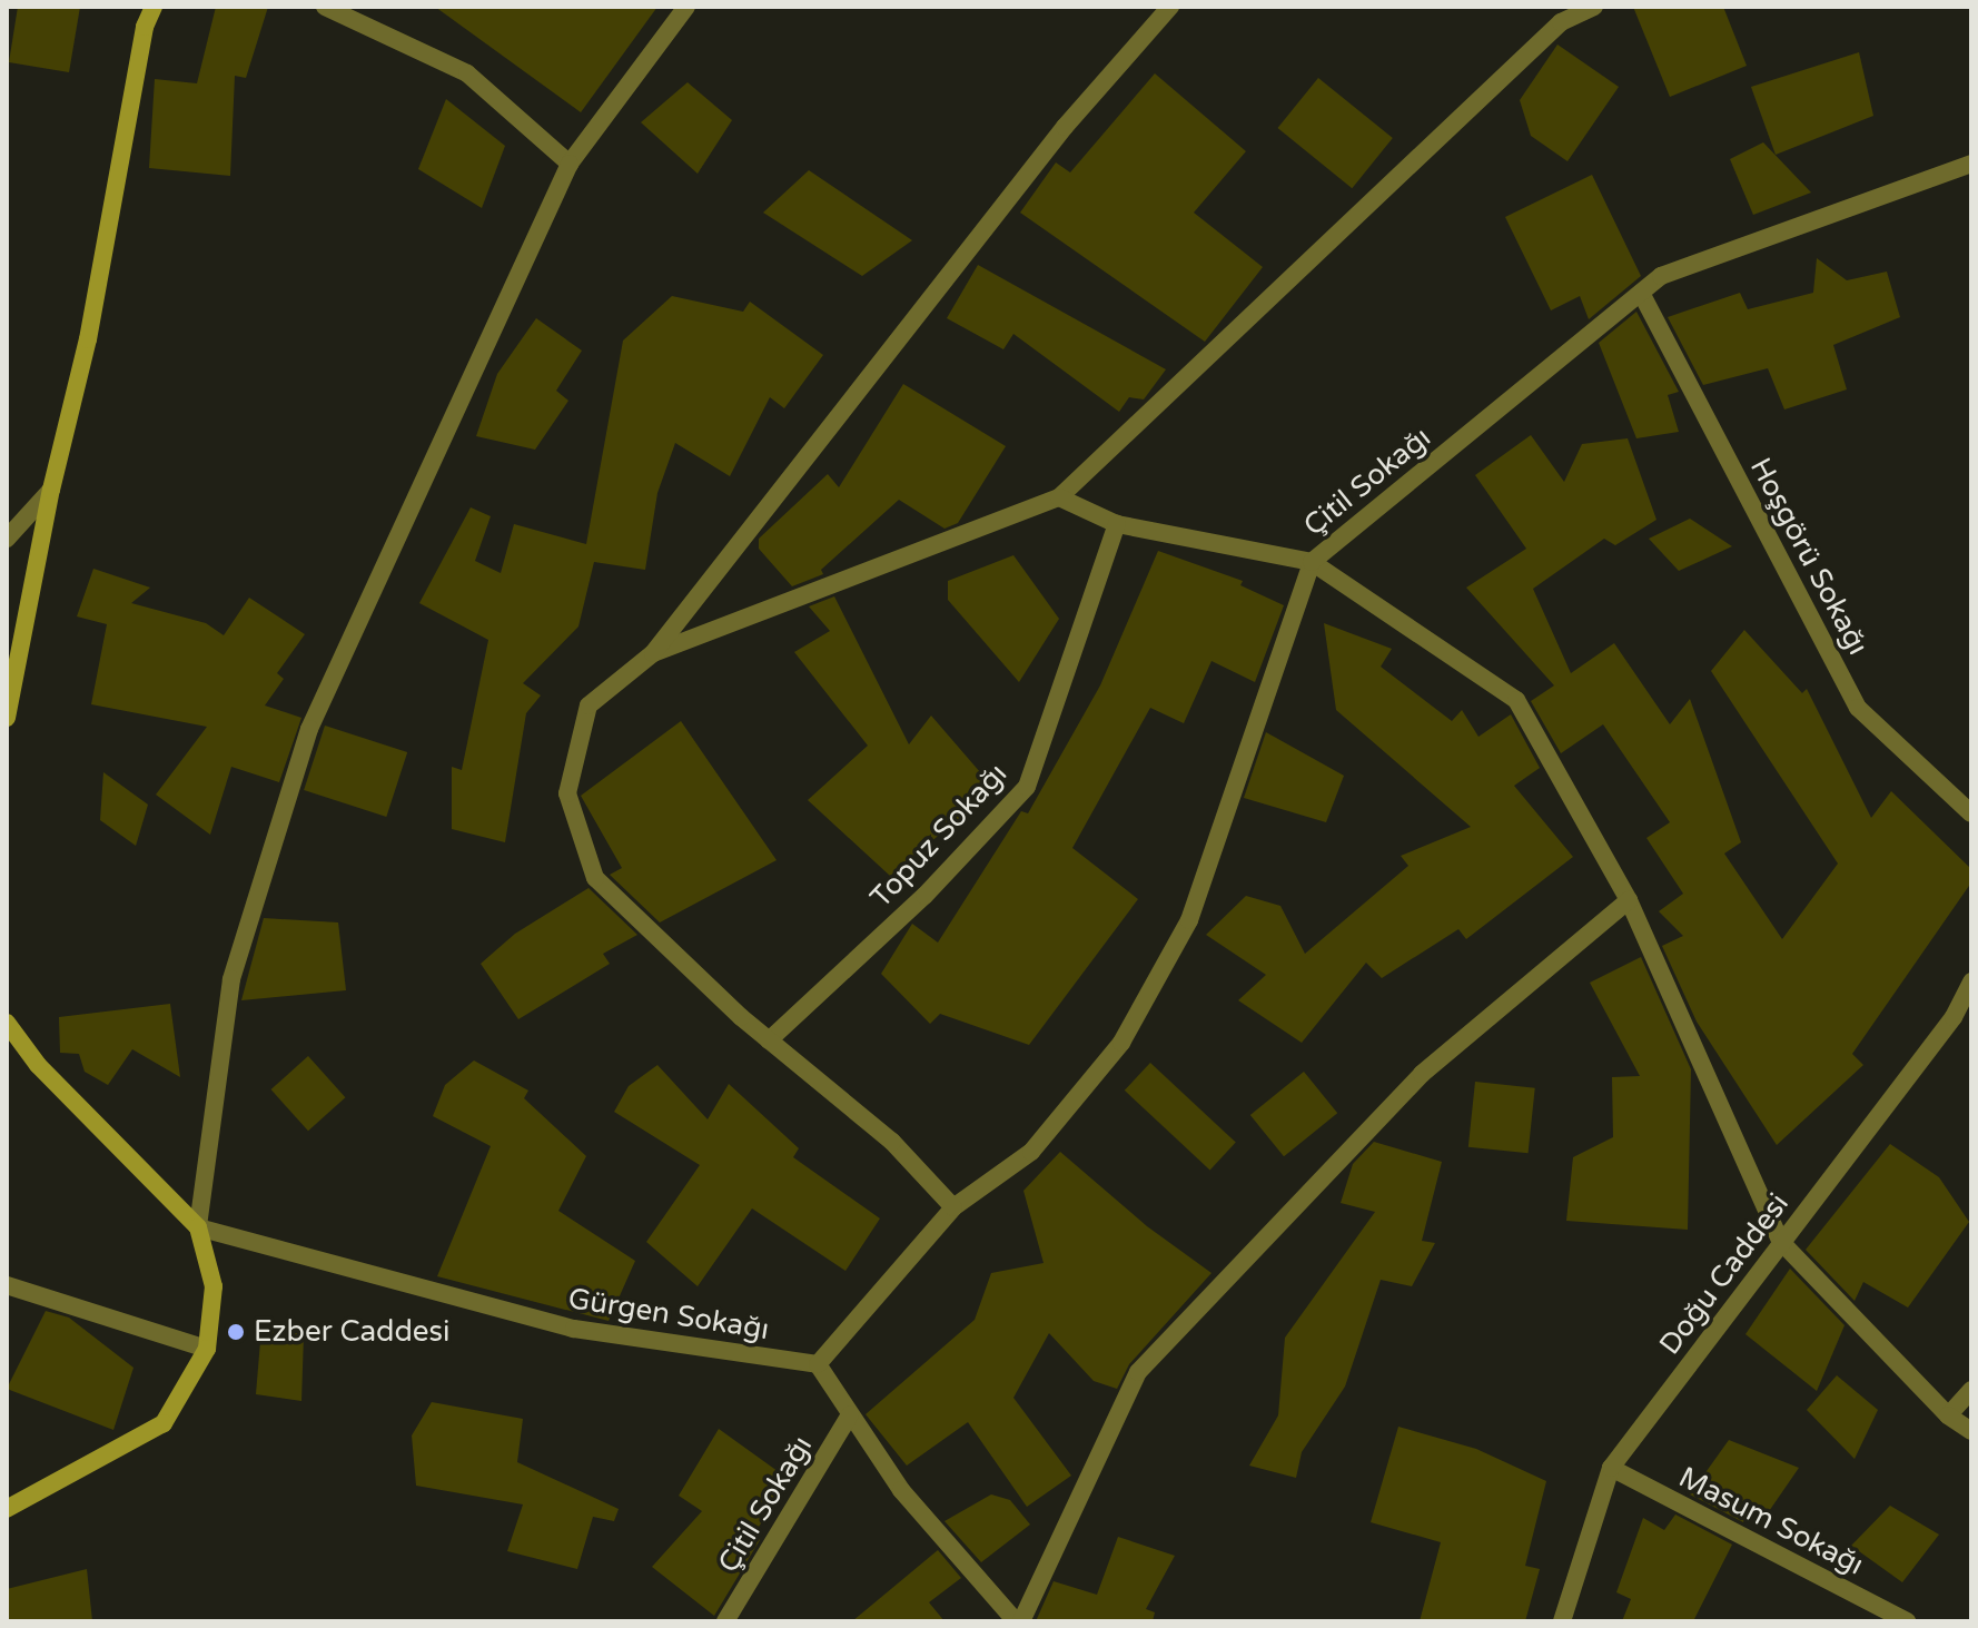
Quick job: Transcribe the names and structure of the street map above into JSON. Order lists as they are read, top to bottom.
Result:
{
  "streets": {
    "street": [
      "Çitil Sokağı",
      "Hoşgörü Sokağı",
      "Topuz Sokağı",
      "Doğu Caddesi",
      "Gürgen Sokağı",
      "Masum Sokağı"
    ]
  },
  "crossings": [
    ["Çitil Sokağı", "Hoşgörü Sokağı"],
    ["Çitil Sokağı", "Gürgen Sokağı"],
    ["Doğu Caddesi", "Masum Sokağı"]
  ],
  "places": ["Ezber Caddesi"]
}
